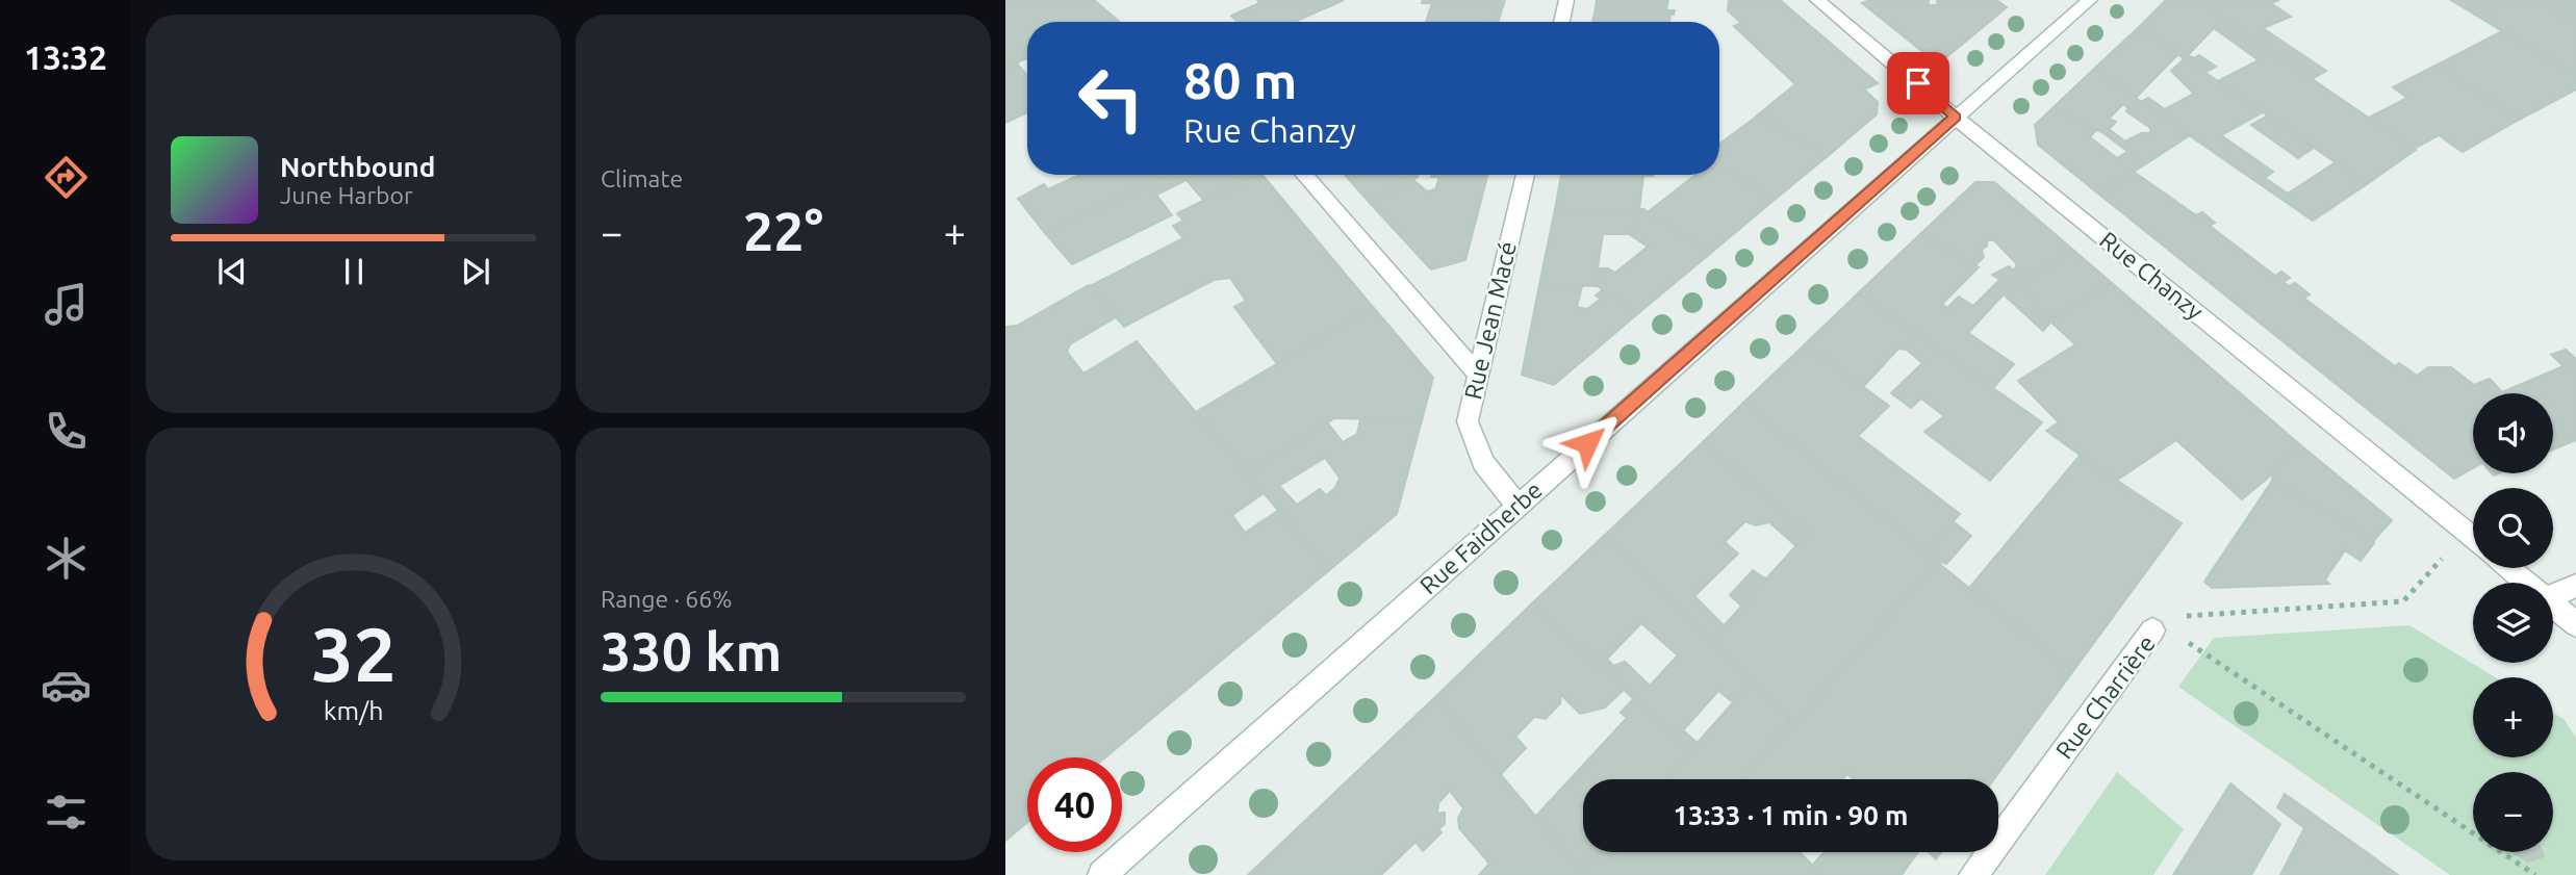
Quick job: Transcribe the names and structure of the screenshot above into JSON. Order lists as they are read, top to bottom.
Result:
{
  "streets": {
    "street": [
      "Rue Chanzy",
      "Rue Jean Macé",
      "Rue Faidherbe",
      "Rue Charrière"
    ]
  },
  "crossings": [
    ["Rue Chanzy", "Rue Faidherbe"],
    ["Rue Jean Macé", "Rue Faidherbe"]
  ],
  "page": {
    "tabs": "13:32",
    "tile": [
      "Climate",
      ["Range · 66%", "330 km"]
    ],
    "turn": ["80 m", "Rue Chanzy"],
    "song": ["Northbound", "June Harbor"],
    "heat": ["−", "22°", "+"],
    "map_buttons": ["+", "−"],
    "limit": "40",
    "trip": "13:33 · 1 min · 90 m",
    "gauge": ["32", "km/h"]
  }
}
